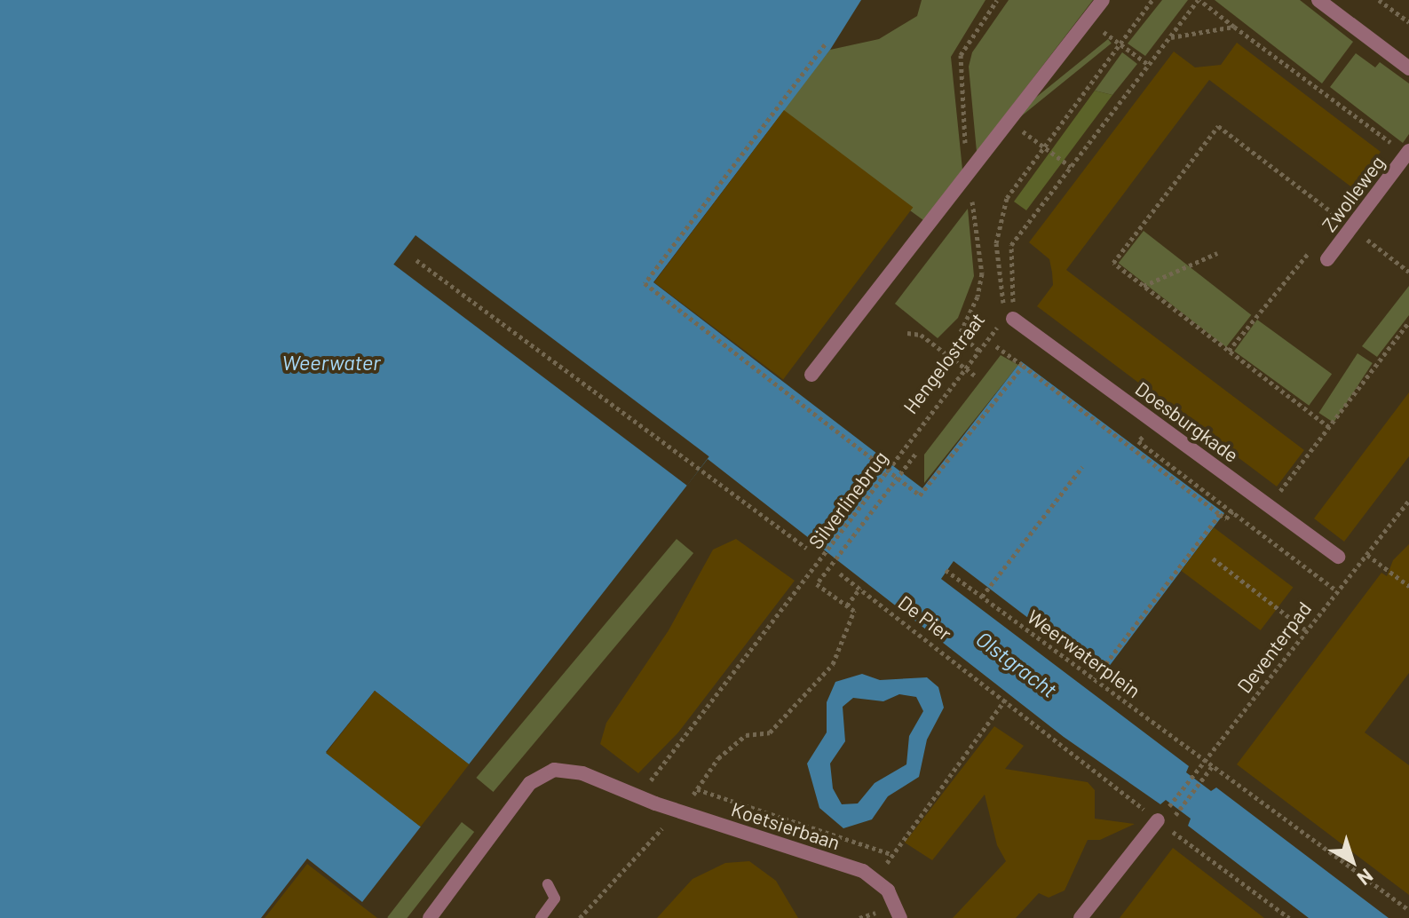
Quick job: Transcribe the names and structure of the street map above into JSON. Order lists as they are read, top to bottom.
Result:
{
  "streets": {
    "street": ["Zwolleweg", "Doesburgkade", "Koetsierbaan"],
    "path": [
      "Hengelostraat",
      "Silverlinebrug",
      "De Pier",
      "Deventerpad",
      "Weerwaterplein"
    ]
  },
  "crossings": [
    ["Hengelostraat", "Doesburgkade"],
    ["Hengelostraat", "Silverlinebrug"],
    ["Silverlinebrug", "Koetsierbaan"],
    ["De Pier", "Deventerpad"],
    ["Deventerpad", "Weerwaterplein"]
  ],
  "water": ["Weerwater", "Olstgracht"],
  "north": "bottom right"
}
